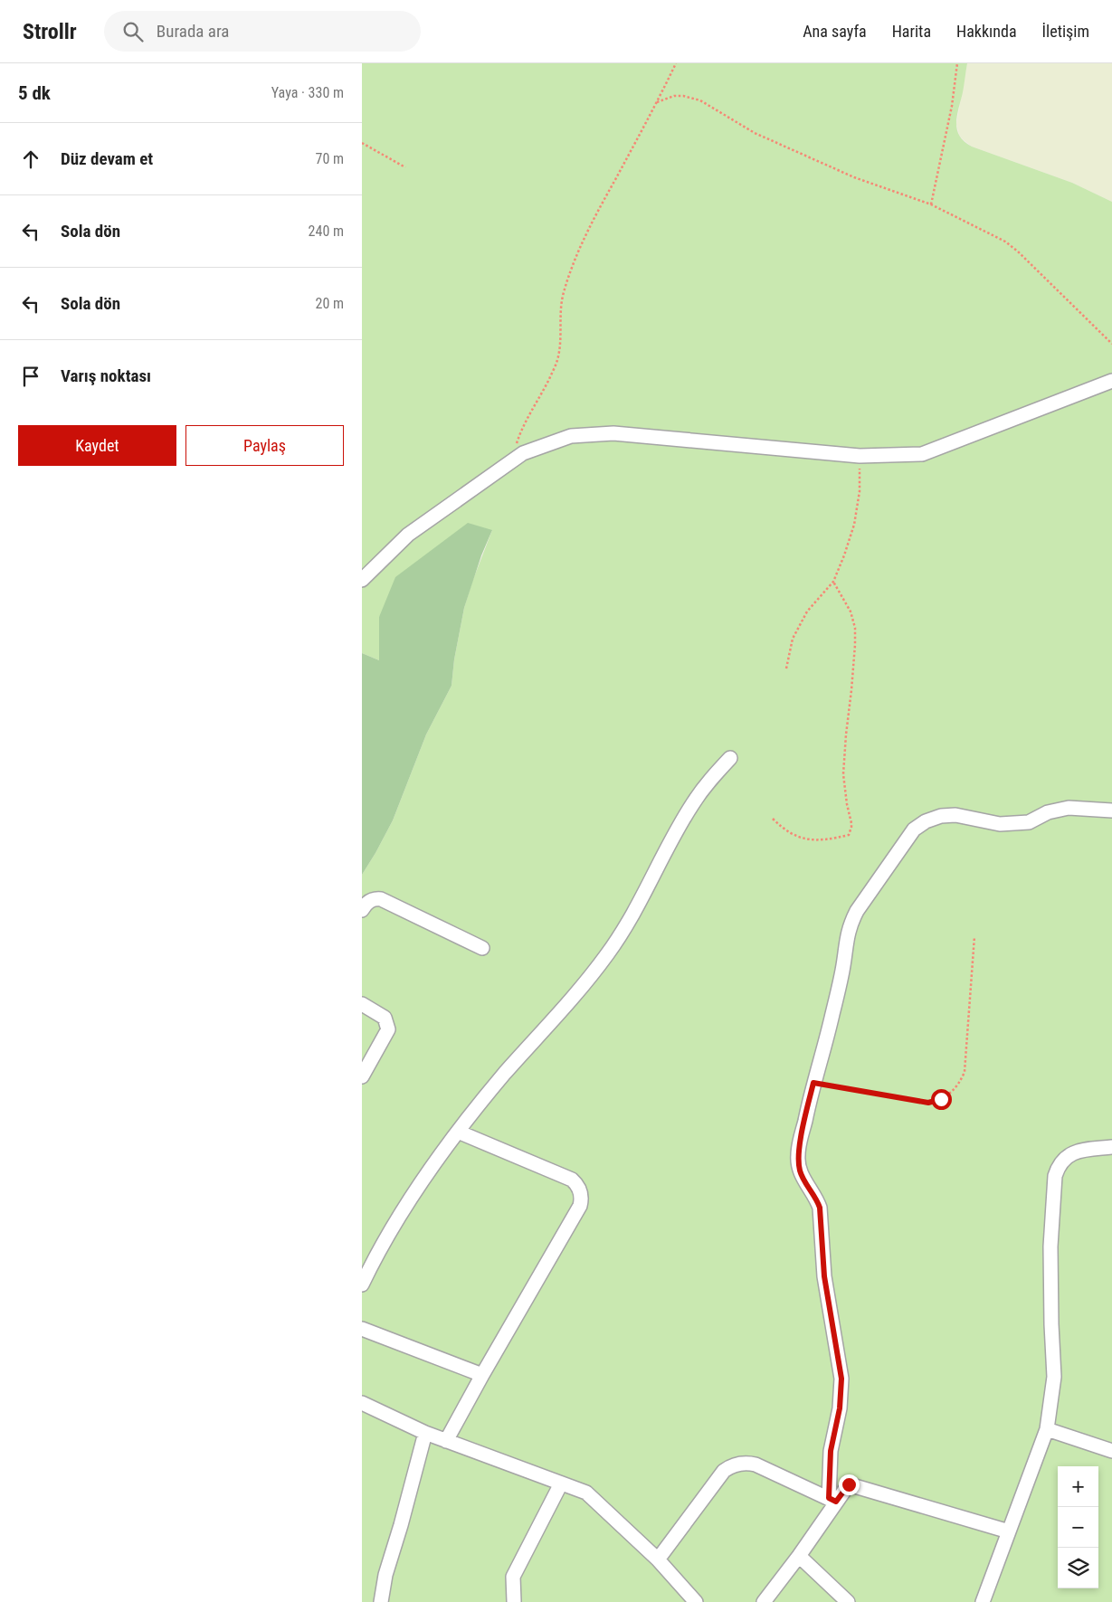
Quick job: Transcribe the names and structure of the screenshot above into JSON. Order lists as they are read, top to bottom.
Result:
{
  "page": {
    "header": "Strollr",
    "search": "Burada ara",
    "nav": [
      "Ana sayfa",
      "Harita",
      "Hakkında",
      "İletişim"
    ],
    "heading": ["5 dk", "Yaya · 330 m"],
    "list": [
      ["Düz devam et", "70 m"],
      ["Sola dön", "240 m"],
      ["Sola dön", "20 m"],
      "Varış noktası"
    ],
    "buttons": ["Kaydet", "Paylaş"],
    "map_buttons": ["+", "−"]
  }
}
